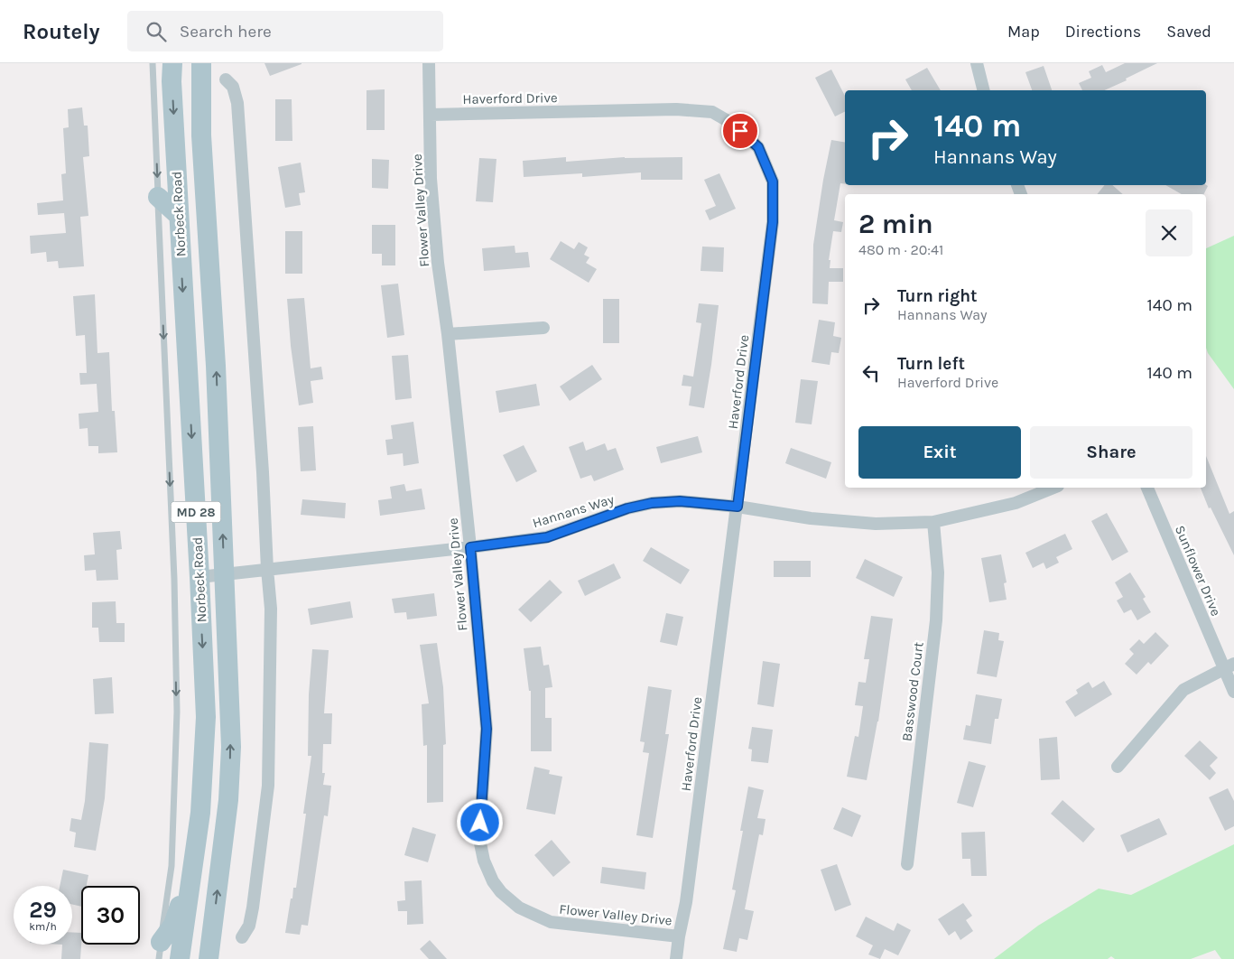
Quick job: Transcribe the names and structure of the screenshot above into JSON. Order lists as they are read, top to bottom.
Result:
{
  "streets": {
    "main road": ["Norbeck Road", "MD 28"],
    "street": [
      "Haverford Drive",
      "Flower Valley Drive",
      "Hannans Way",
      "Sunflower Drive",
      "Basswood Court"
    ]
  },
  "crossings": [
    ["Haverford Drive", "Flower Valley Drive"],
    ["Haverford Drive", "Hannans Way"],
    ["Flower Valley Drive", "Hannans Way"],
    ["Norbeck Road", "Hannans Way"],
    ["Hannans Way", "Basswood Court"]
  ],
  "page": {
    "header": "Routely",
    "search": "Search here",
    "nav": ["Map", "Directions", "Saved"],
    "turn": ["140 m", "Hannans Way"],
    "heading": ["2 min", "480 m · 20:41"],
    "list": [
      {
        "name": "Turn right",
        "note": "Hannans Way",
        "value": "140 m"
      },
      {
        "name": "Turn left",
        "note": "Haverford Drive",
        "value": "140 m"
      }
    ],
    "buttons": ["Exit", "Share"],
    "speed": "29 km/h",
    "limit": "30"
  }
}
